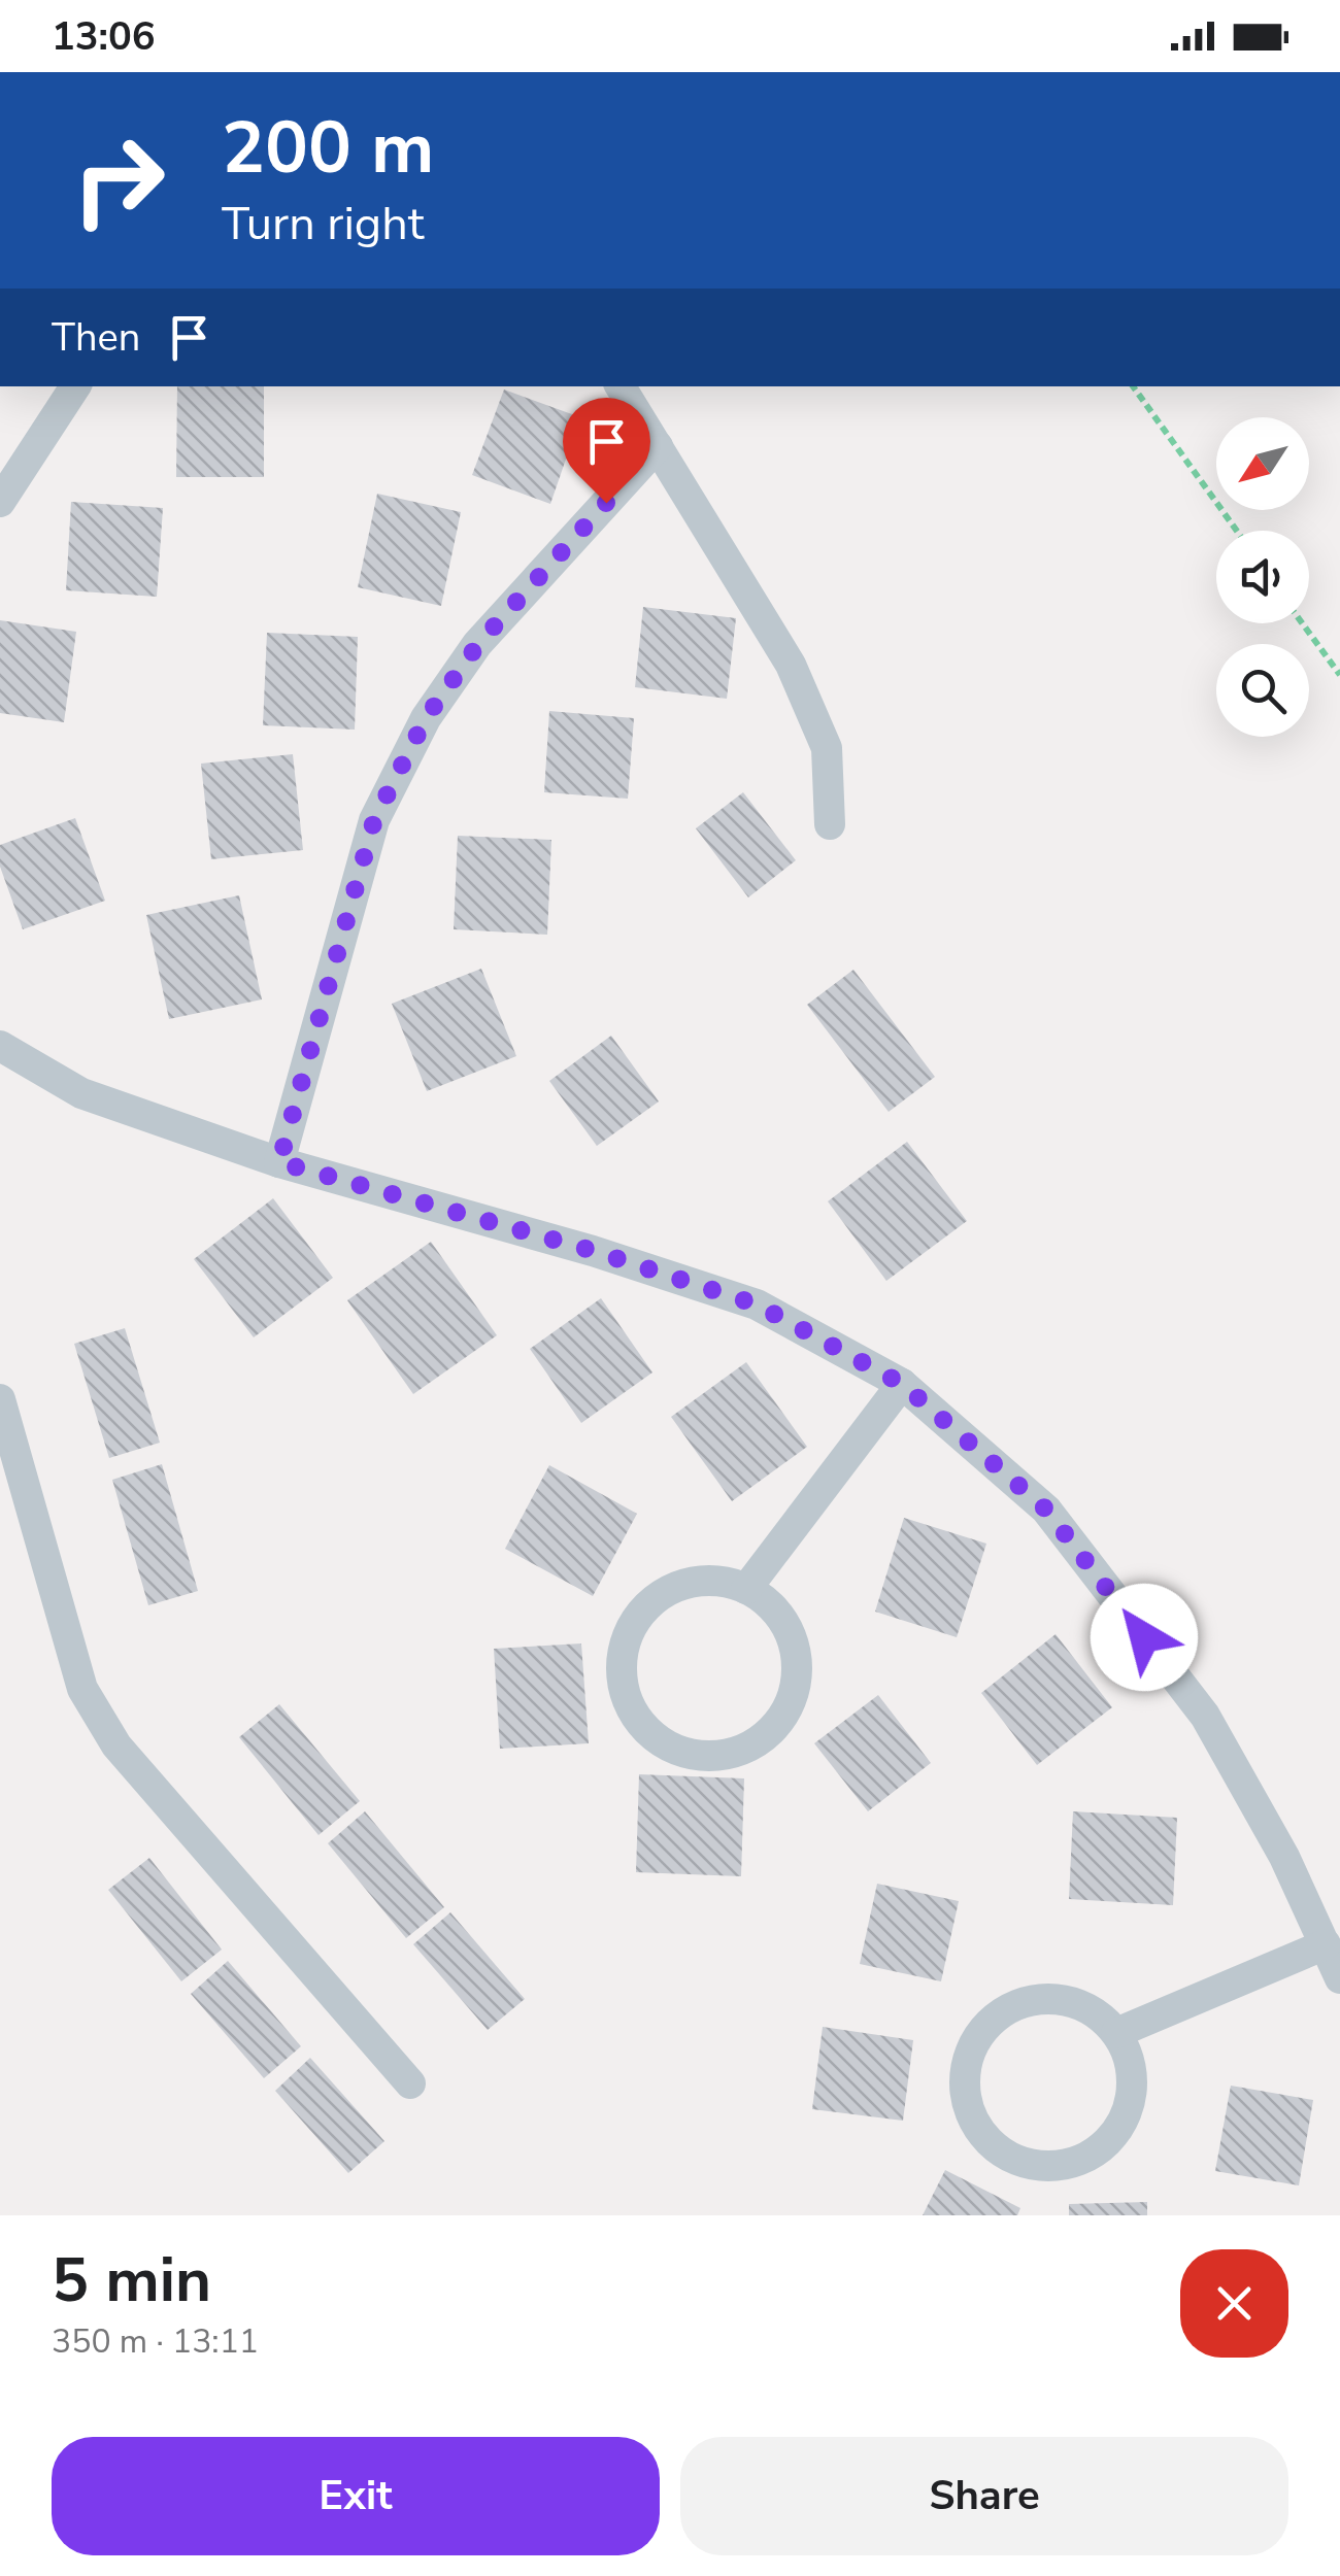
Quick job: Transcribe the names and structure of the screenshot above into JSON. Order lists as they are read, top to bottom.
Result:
{
  "north": "bottom left",
  "page": {
    "status": "13:06",
    "turn": ["200 m", "Turn right"],
    "then": "Then",
    "heading": ["5 min", "350 m · 13:11"],
    "buttons": ["Exit", "Share"]
  }
}
